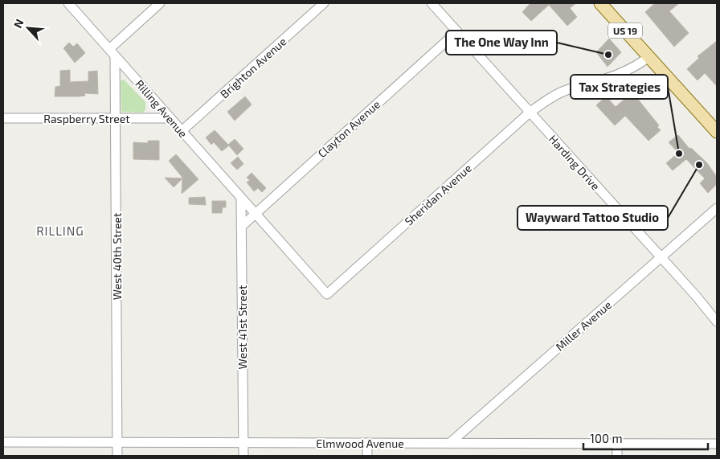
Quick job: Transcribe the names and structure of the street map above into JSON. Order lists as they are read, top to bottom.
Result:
{
  "streets": {
    "main road": ["US 19"],
    "street": [
      "Brighton Avenue",
      "Rilling Avenue",
      "Raspberry Street",
      "Clayton Avenue",
      "Harding Drive",
      "Sheridan Avenue",
      "West 40th Street",
      "Miller Avenue",
      "West 41st Street",
      "Elmwood Avenue"
    ]
  },
  "crossings": [
    ["US 19", "Sheridan Avenue"],
    ["Brighton Avenue", "Rilling Avenue"],
    ["Rilling Avenue", "Raspberry Street"],
    ["Rilling Avenue", "Clayton Avenue"],
    ["Rilling Avenue", "Sheridan Avenue"],
    ["Rilling Avenue", "West 40th Street"],
    ["Rilling Avenue", "West 41st Street"],
    ["Raspberry Street", "West 40th Street"],
    ["Clayton Avenue", "Harding Drive"],
    ["Clayton Avenue", "Sheridan Avenue"],
    ["Clayton Avenue", "West 41st Street"],
    ["Harding Drive", "Sheridan Avenue"],
    ["Harding Drive", "Miller Avenue"],
    ["West 40th Street", "Elmwood Avenue"],
    ["Miller Avenue", "Elmwood Avenue"],
    ["West 41st Street", "Elmwood Avenue"]
  ],
  "districts": ["RILLING"],
  "places": ["The One Way Inn", "Tax Strategies", "Wayward Tattoo Studio"],
  "scale_bar": "100 m",
  "north": "top left"
}
